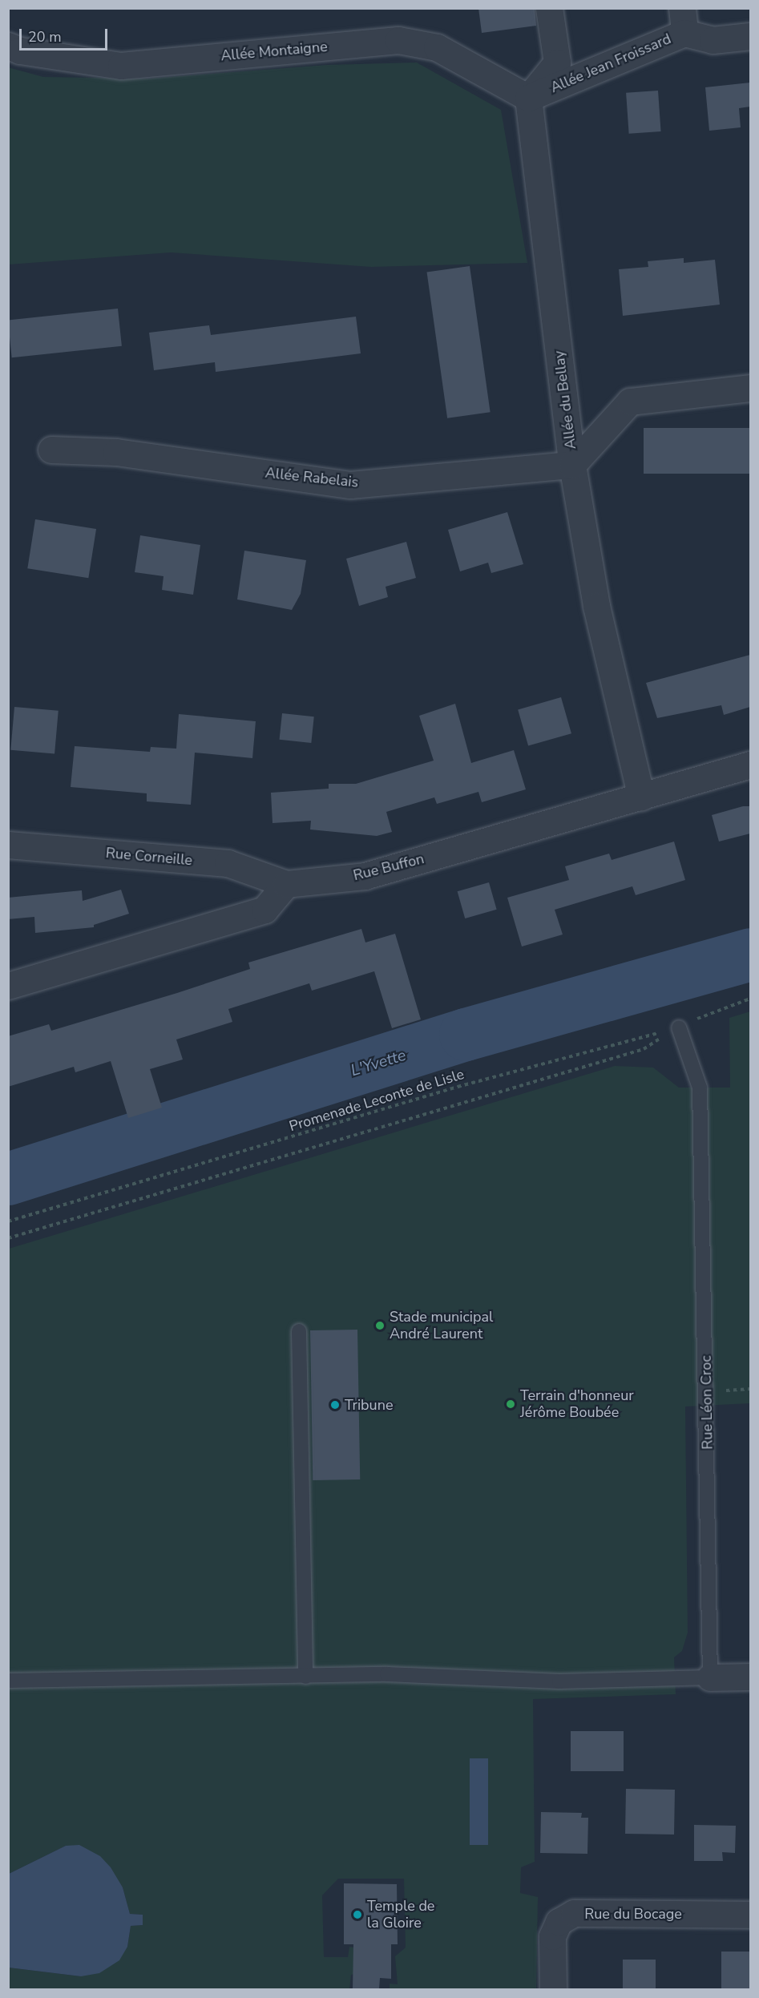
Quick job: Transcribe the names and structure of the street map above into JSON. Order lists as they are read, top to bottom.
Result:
{
  "streets": {
    "street": [
      "Allée Montaigne",
      "Allée Jean Froissard",
      "Allée du Bellay",
      "Allée Rabelais",
      "Rue Corneille",
      "Rue Buffon",
      "Rue du Bocage"
    ],
    "lane": ["Rue Léon Croc"],
    "path": ["Promenade Leconte de Lisle"]
  },
  "crossings": [
    ["Allée Montaigne", "Allée Jean Froissard"],
    ["Allée Montaigne", "Allée du Bellay"],
    ["Allée Jean Froissard", "Allée du Bellay"],
    ["Allée du Bellay", "Allée Rabelais"],
    ["Allée du Bellay", "Rue Buffon"],
    ["Rue Corneille", "Rue Buffon"],
    ["Promenade Leconte de Lisle", "Rue Léon Croc"]
  ],
  "water": ["L'Yvette"],
  "places": [
    "Stade municipal André Laurent",
    "Terrain d'honneur Jérôme Boubée",
    "Tribune",
    "Temple de la Gloire"
  ],
  "scale_bar": "20 m"
}
